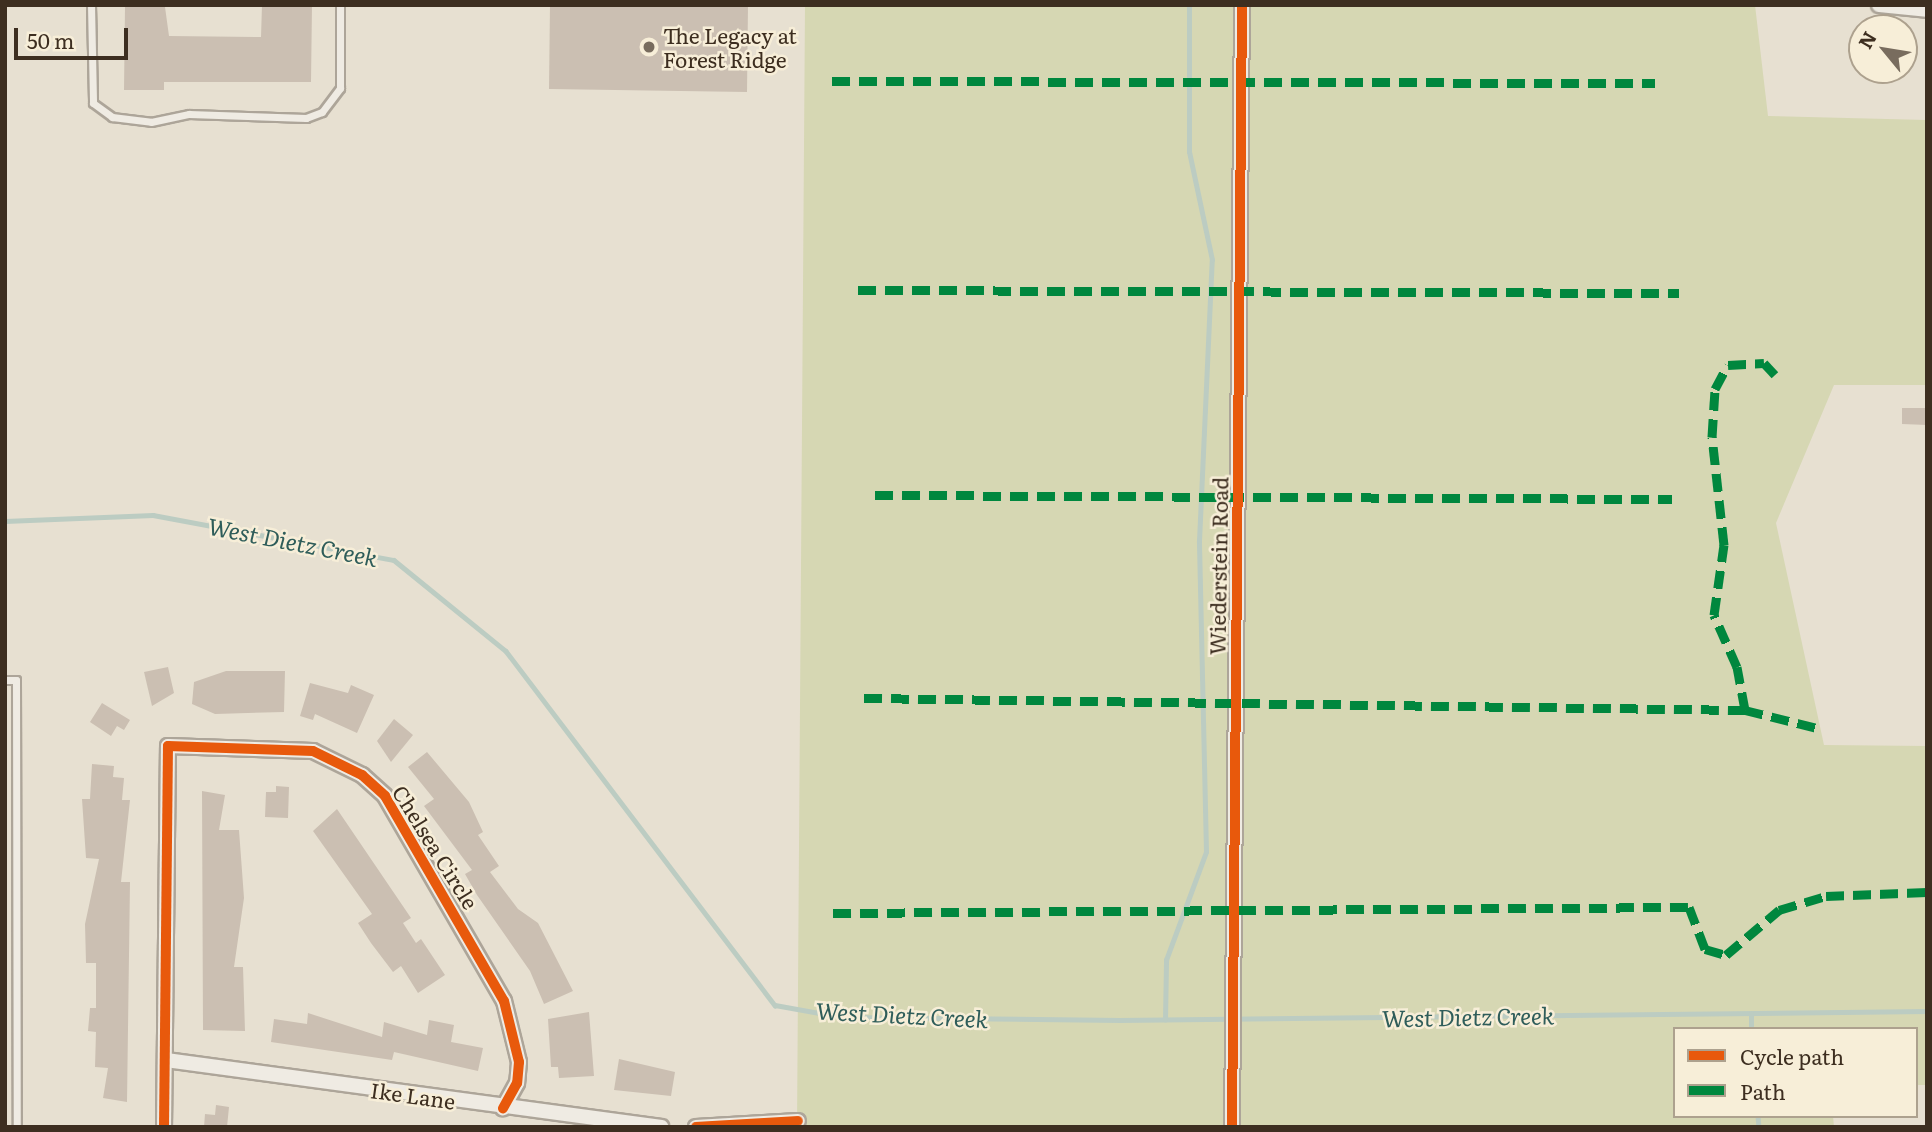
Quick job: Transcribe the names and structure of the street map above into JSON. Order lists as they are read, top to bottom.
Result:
{
  "streets": {
    "street": ["Wiederstein Road", "Chelsea Circle", "Ike Lane"]
  },
  "crossings": [
    ["Chelsea Circle", "Ike Lane"]
  ],
  "water": ["West Dietz Creek"],
  "places": ["The Legacy at Forest Ridge"],
  "legend": ["Cycle path", "Path"],
  "scale_bar": "50 m",
  "north": "top left"
}
